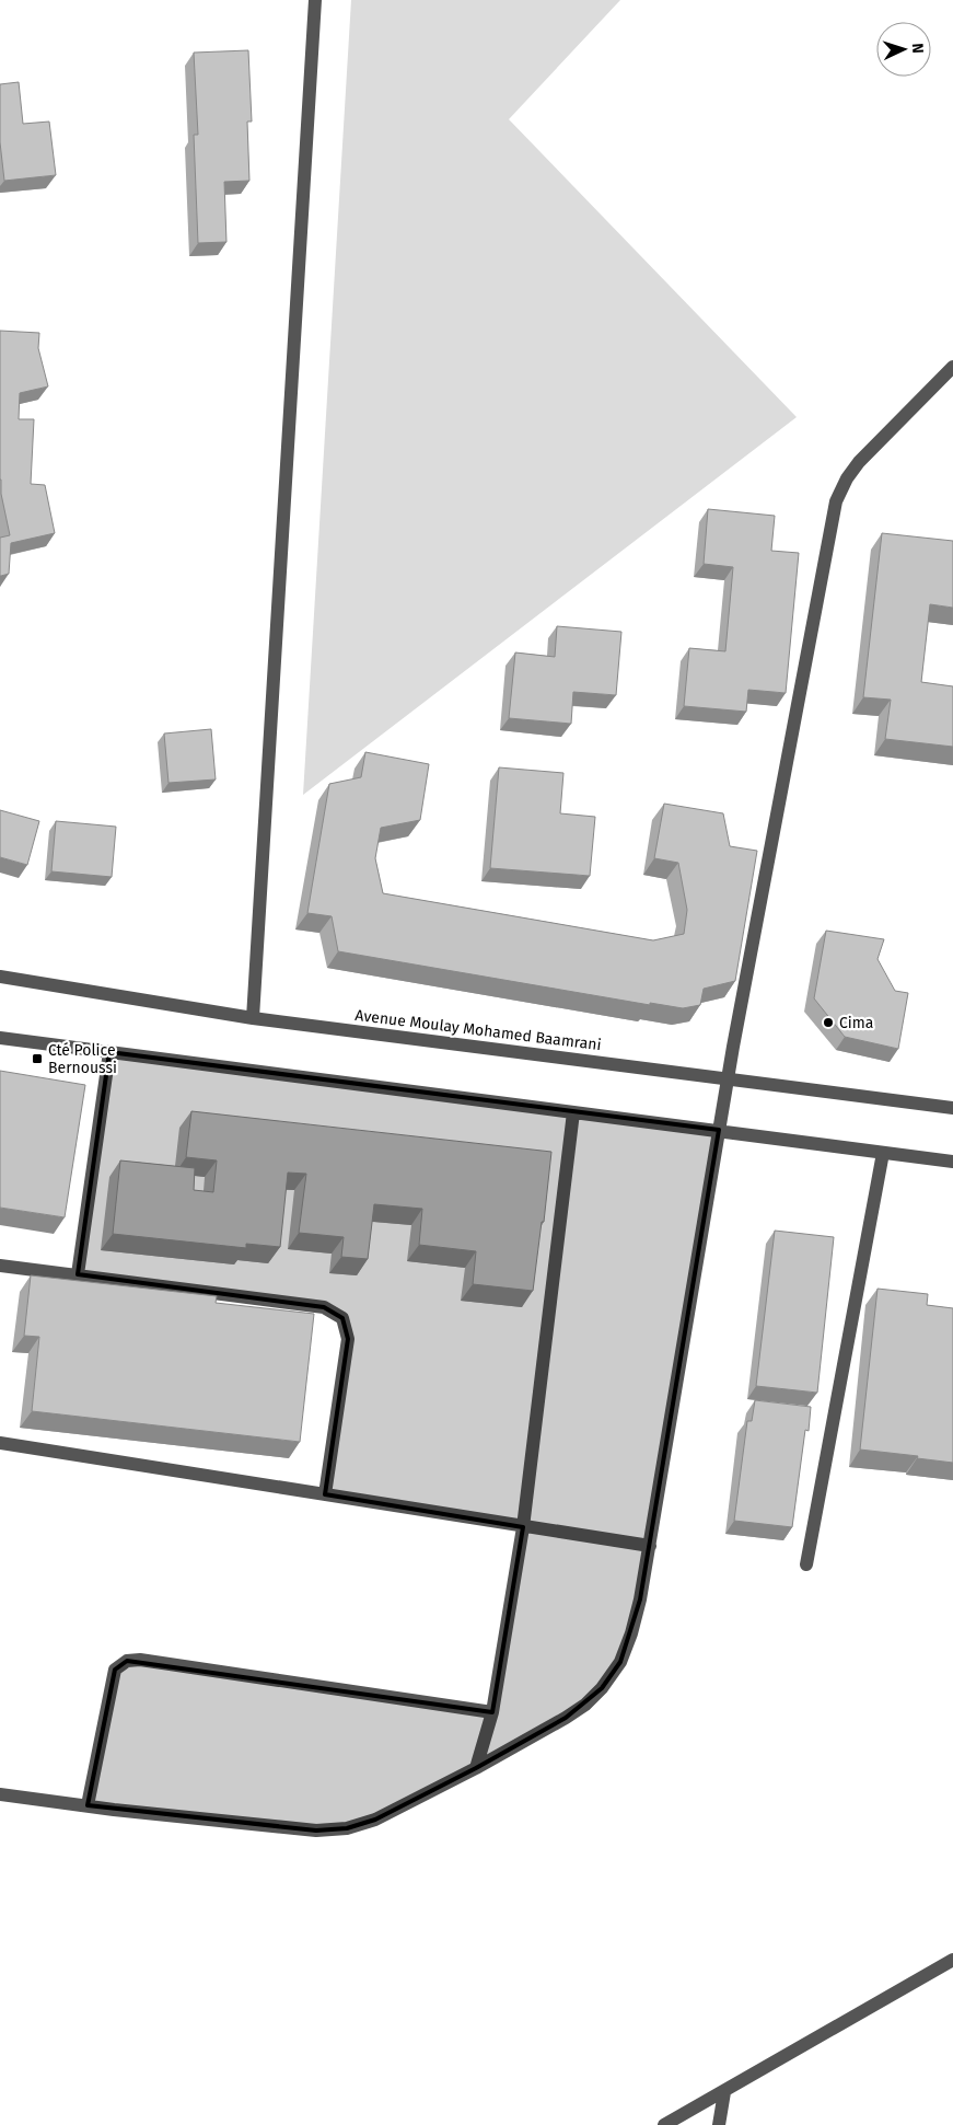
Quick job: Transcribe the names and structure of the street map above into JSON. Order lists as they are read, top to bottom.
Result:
{
  "streets": {
    "street": ["Avenue Moulay Mohamed Baamrani"]
  },
  "places": {
    "other": ["Cima"],
    "transit": ["Cté Police Bernoussi"]
  },
  "north": "right"
}
